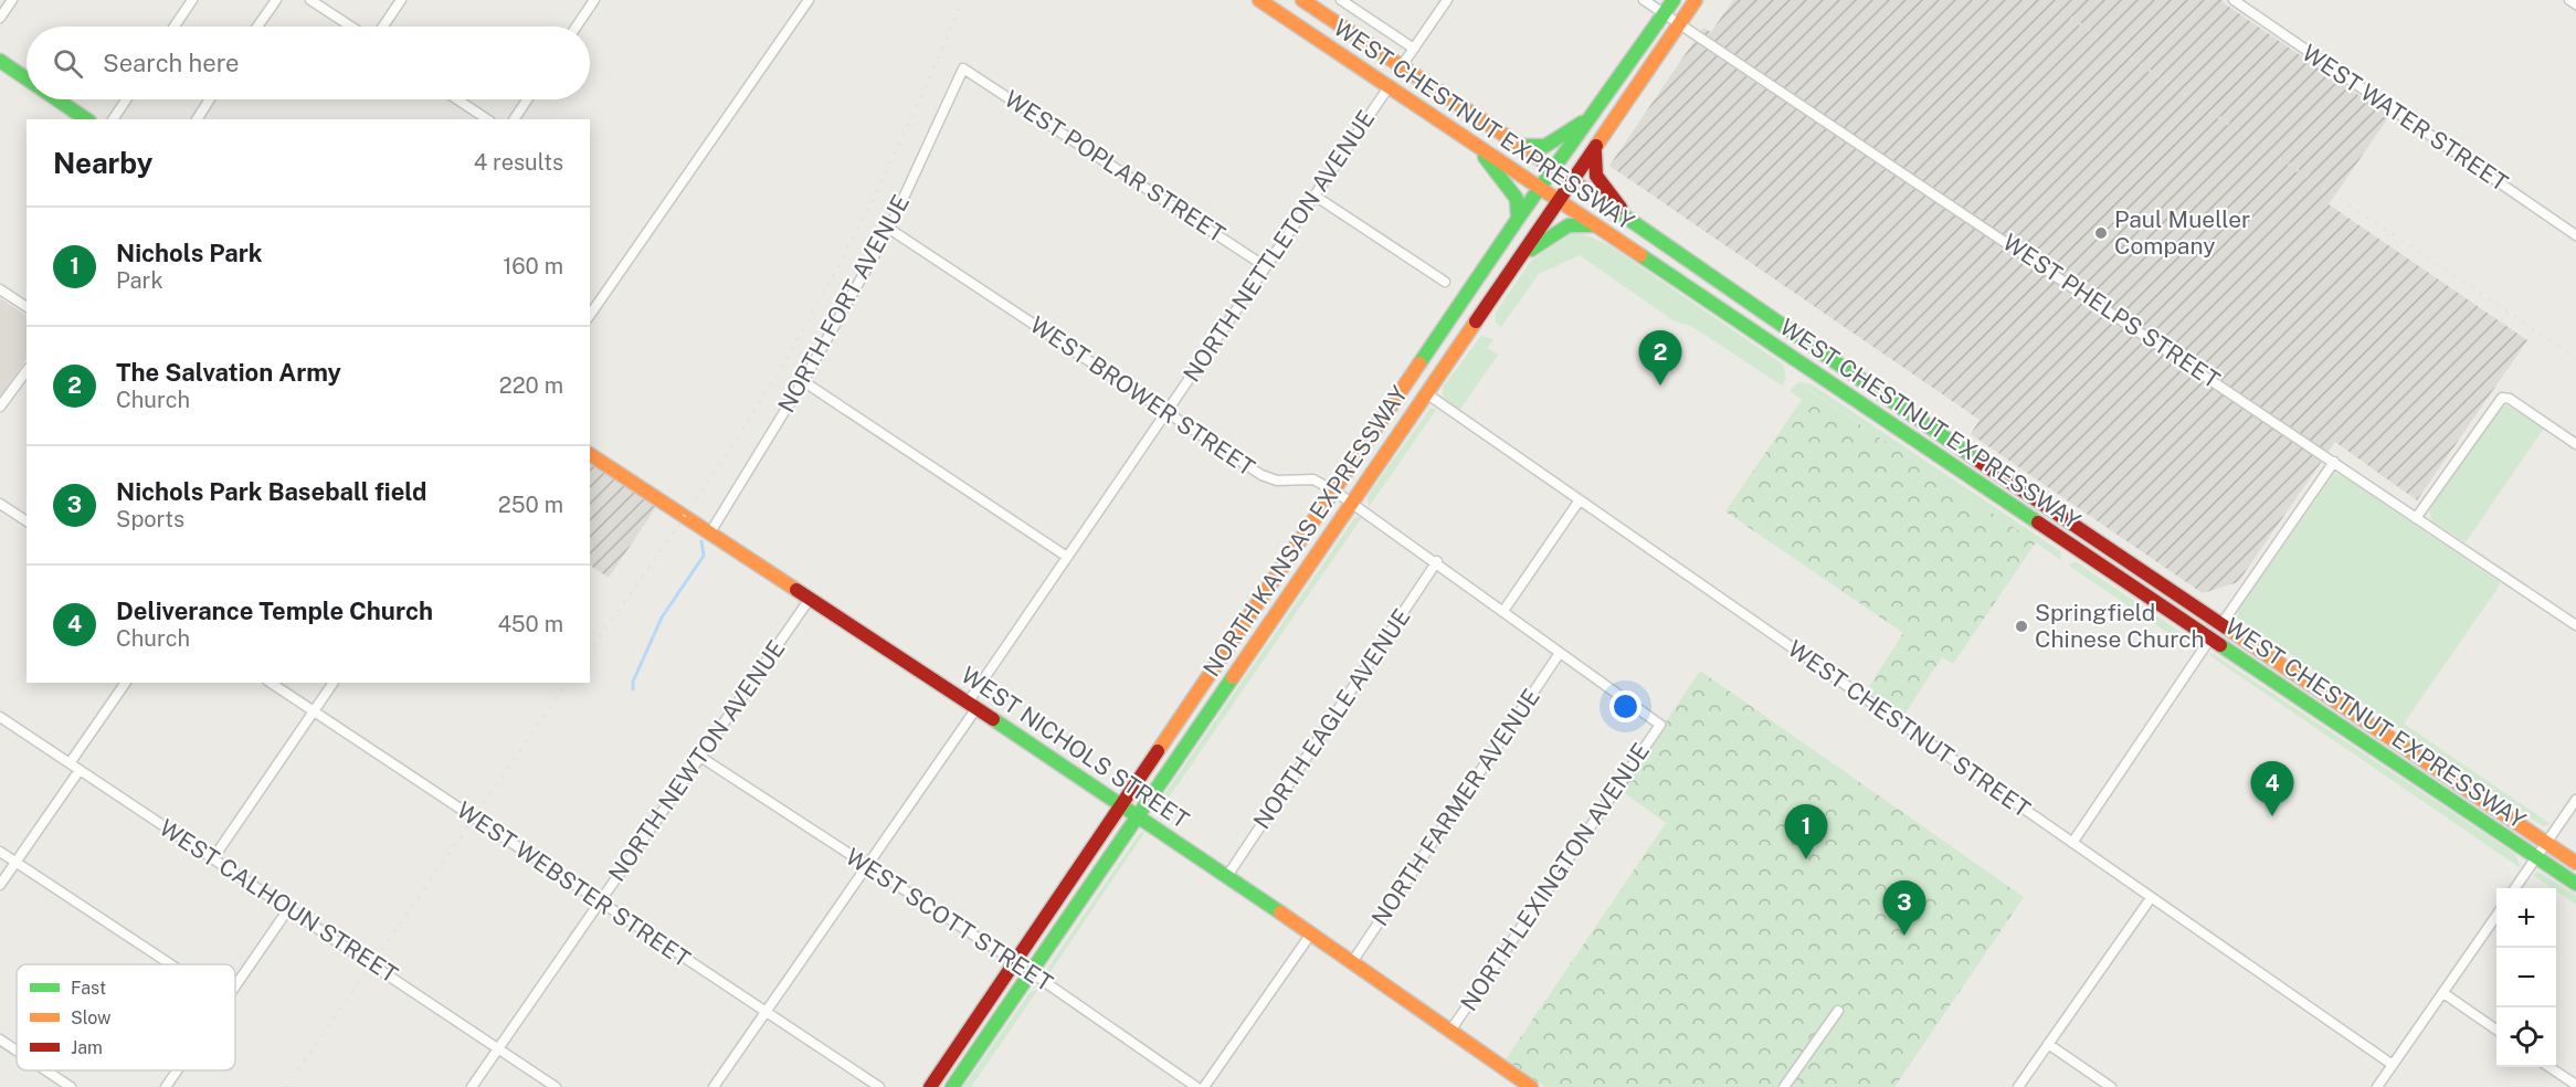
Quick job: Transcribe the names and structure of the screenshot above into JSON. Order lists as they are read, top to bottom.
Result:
{
  "streets": {
    "main road": ["WEST CHESTNUT EXPRESSWAY", "NORTH KANSAS EXPRESSWAY", "WEST NICHOLS STREET"],
    "street": [
      "WEST WATER STREET",
      "WEST POPLAR STREET",
      "NORTH NETTLETON AVENUE",
      "NORTH FORT AVENUE",
      "WEST PHELPS STREET",
      "WEST BROWER STREET",
      "NORTH EAGLE AVENUE",
      "WEST CHESTNUT STREET",
      "NORTH NEWTON AVENUE",
      "NORTH FARMER AVENUE",
      "NORTH LEXINGTON AVENUE",
      "WEST WEBSTER STREET",
      "WEST CALHOUN STREET",
      "WEST SCOTT STREET"
    ]
  },
  "crossings": [
    ["WEST CHESTNUT EXPRESSWAY", "NORTH NETTLETON AVENUE"],
    ["WEST CHESTNUT EXPRESSWAY", "NORTH KANSAS EXPRESSWAY"],
    ["WEST POPLAR STREET", "NORTH NETTLETON AVENUE"],
    ["WEST POPLAR STREET", "NORTH FORT AVENUE"],
    ["NORTH NETTLETON AVENUE", "WEST BROWER STREET"],
    ["NORTH NETTLETON AVENUE", "WEST NICHOLS STREET"],
    ["NORTH NETTLETON AVENUE", "WEST WEBSTER STREET"],
    ["NORTH NETTLETON AVENUE", "WEST SCOTT STREET"],
    ["NORTH FORT AVENUE", "WEST BROWER STREET"],
    ["NORTH FORT AVENUE", "WEST NICHOLS STREET"],
    ["WEST PHELPS STREET", "NORTH KANSAS EXPRESSWAY"],
    ["WEST BROWER STREET", "NORTH KANSAS EXPRESSWAY"],
    ["WEST BROWER STREET", "NORTH EAGLE AVENUE"],
    ["WEST BROWER STREET", "NORTH FARMER AVENUE"],
    ["WEST BROWER STREET", "NORTH LEXINGTON AVENUE"],
    ["NORTH KANSAS EXPRESSWAY", "WEST CHESTNUT STREET"],
    ["NORTH KANSAS EXPRESSWAY", "WEST NICHOLS STREET"],
    ["NORTH KANSAS EXPRESSWAY", "WEST SCOTT STREET"],
    ["NORTH EAGLE AVENUE", "WEST NICHOLS STREET"],
    ["WEST NICHOLS STREET", "NORTH NEWTON AVENUE"],
    ["WEST NICHOLS STREET", "NORTH FARMER AVENUE"],
    ["WEST NICHOLS STREET", "NORTH LEXINGTON AVENUE"],
    ["NORTH NEWTON AVENUE", "WEST WEBSTER STREET"],
    ["NORTH NEWTON AVENUE", "WEST CALHOUN STREET"],
    ["NORTH NEWTON AVENUE", "WEST SCOTT STREET"]
  ],
  "places": ["Paul Mueller Company", "Springfield Chinese Church"],
  "legend": ["Fast", "Slow", "Jam"],
  "page": {
    "search": "Search here",
    "heading": ["Nearby", "4 results"],
    "list": [
      {
        "mark": "1",
        "name": "Nichols Park",
        "note": "Park",
        "value": "160 m"
      },
      {
        "mark": "2",
        "name": "The Salvation Army",
        "note": "Church",
        "value": "220 m"
      },
      {
        "mark": "3",
        "name": "Nichols Park Baseball field",
        "note": "Sports",
        "value": "250 m"
      },
      {
        "mark": "4",
        "name": "Deliverance Temple Church",
        "note": "Church",
        "value": "450 m"
      }
    ],
    "pins": [
      "2",
      "4",
      "1",
      "3"
    ],
    "map_buttons": ["+", "−"]
  }
}
